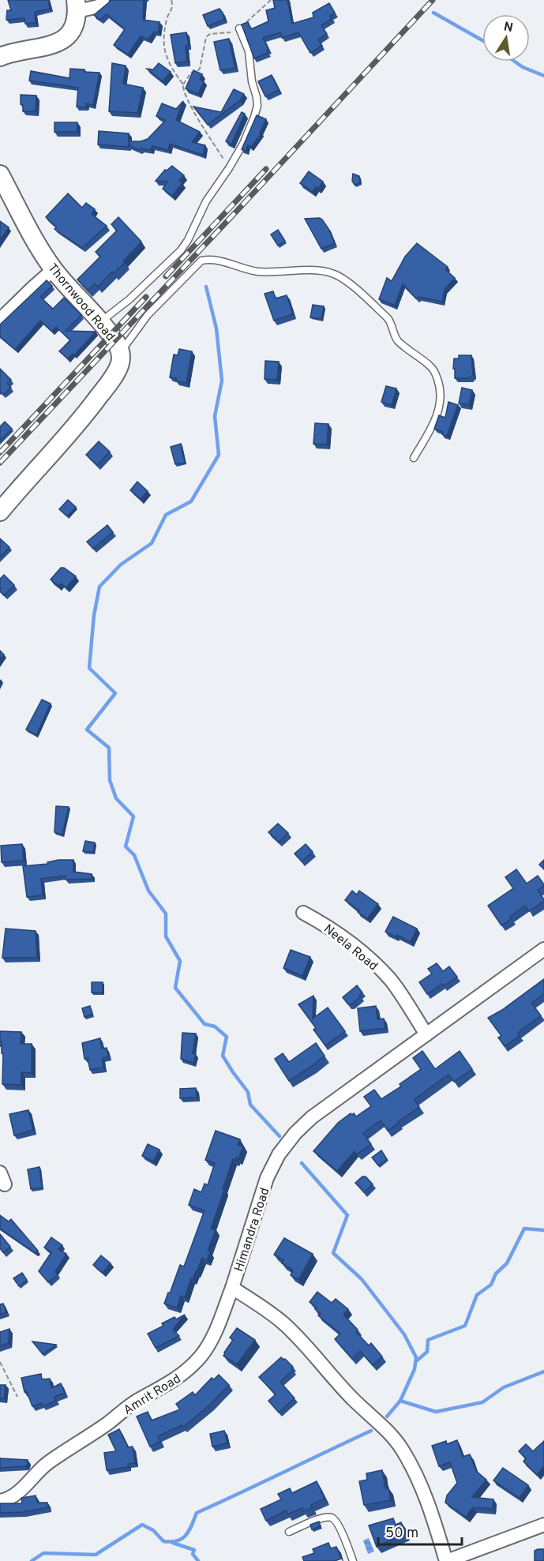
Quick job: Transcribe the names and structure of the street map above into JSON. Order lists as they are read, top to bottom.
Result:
{
  "streets": {
    "street": [
      "Thornwood Road",
      "Neela Road",
      "Himandra Road",
      "Amrit Road"
    ]
  },
  "crossings": [
    ["Neela Road", "Himandra Road"],
    ["Himandra Road", "Amrit Road"]
  ],
  "scale_bar": "50 m",
  "north": "top"
}
